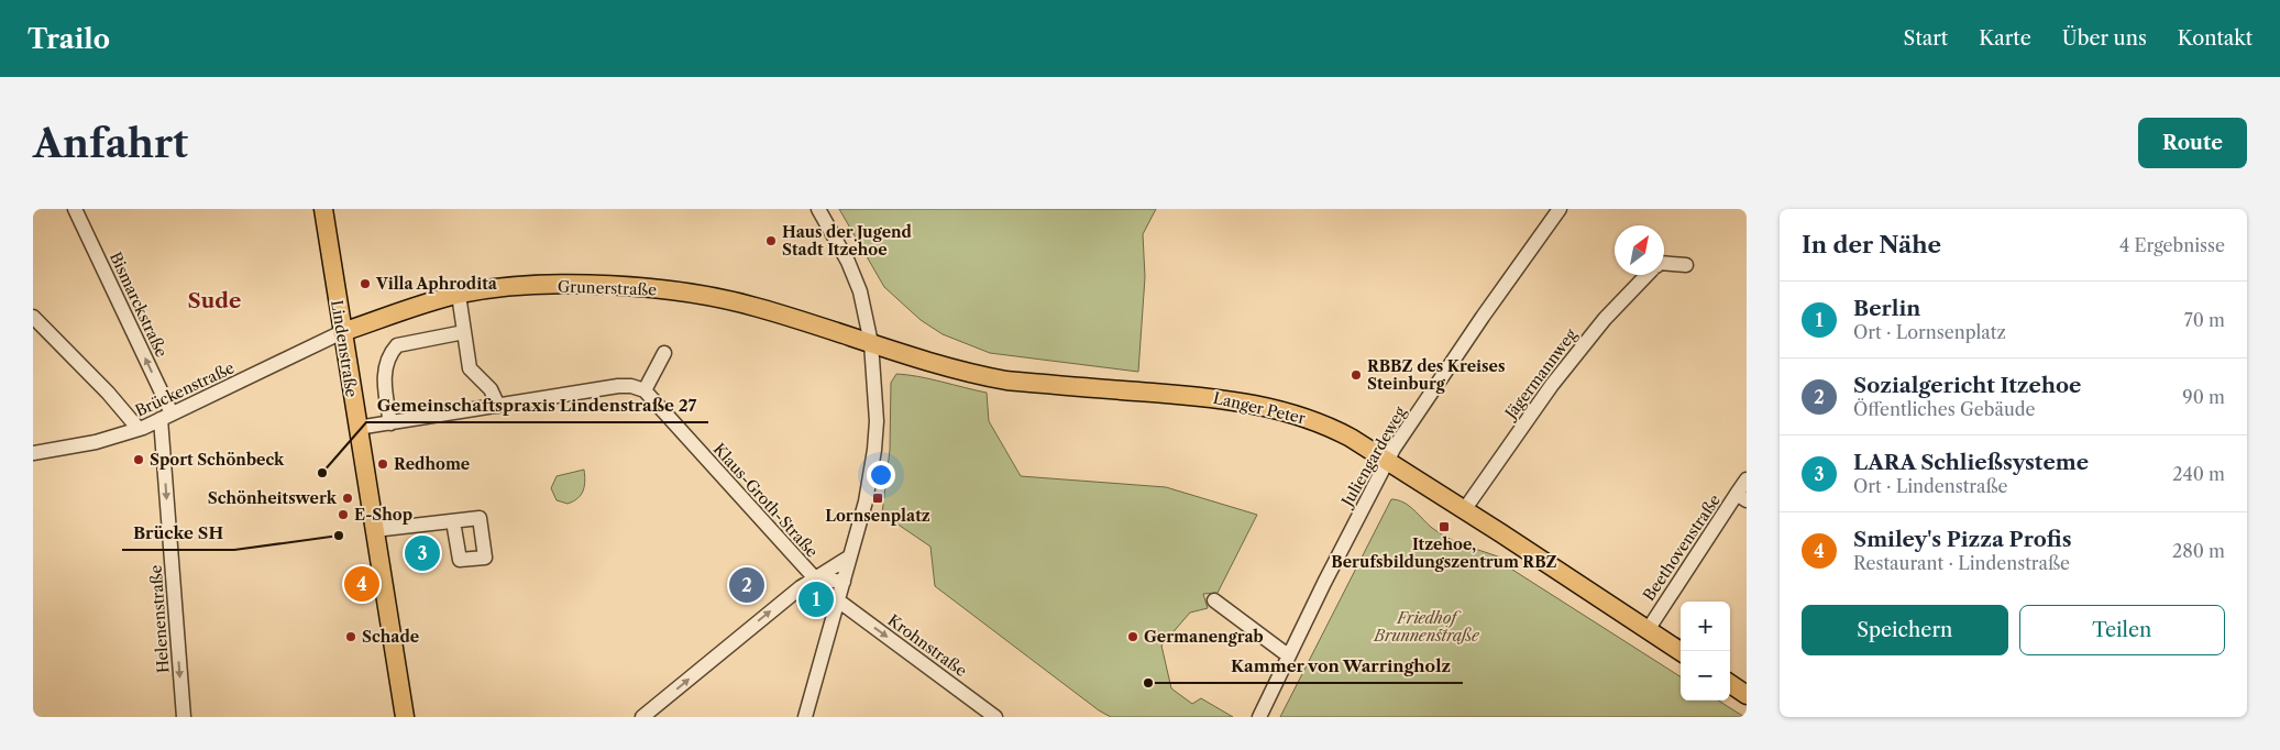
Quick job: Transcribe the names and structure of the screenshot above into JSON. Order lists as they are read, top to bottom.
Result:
{
  "streets": {
    "main road": ["Grunerstraße", "Lindenstraße", "Langer Peter"],
    "street": [
      "Bismarckstraße",
      "Jägermannweg",
      "Brückenstraße",
      "Juliengardeweg",
      "Klaus-Groth-Straße",
      "Beethovenstraße",
      "Helenenstraße",
      "Krohnstraße"
    ]
  },
  "crossings": [
    ["Grunerstraße", "Lindenstraße"],
    ["Grunerstraße", "Brückenstraße"],
    ["Grunerstraße", "Langer Peter"],
    ["Bismarckstraße", "Brückenstraße"],
    ["Bismarckstraße", "Helenenstraße"],
    ["Lindenstraße", "Brückenstraße"],
    ["Jägermannweg", "Langer Peter"],
    ["Brückenstraße", "Helenenstraße"],
    ["Langer Peter", "Juliengardeweg"],
    ["Langer Peter", "Beethovenstraße"]
  ],
  "one_way": ["Helenenstraße", "Krohnstraße"],
  "districts": ["Sude"],
  "parks": ["Friedhof Brunnenstraße"],
  "places": {
    "other": [
      "Haus der Jugend Stadt Itzehoe",
      "Villa Aphrodita",
      "RBBZ des Kreises Steinburg",
      "Sport Schönbeck",
      "Redhome",
      "Gemeinschaftspraxis Lindenstraße 27",
      "Schönheitswerk",
      "E-Shop",
      "Brücke SH",
      "Schade",
      "Germanengrab",
      "Kammer von Warringholz"
    ],
    "transit": ["Lornsenplatz", "Itzehoe, Berufsbildungszentrum RBZ"]
  },
  "north": "top right",
  "page": {
    "header": "Trailo",
    "nav": [
      "Start",
      "Karte",
      "Über uns",
      "Kontakt"
    ],
    "buttons": [
      "Route",
      ["Speichern", "Teilen"]
    ],
    "title": "Anfahrt",
    "heading": ["In der Nähe", "4 Ergebnisse"],
    "list": [
      {
        "mark": "1",
        "name": "Berlin",
        "note": "Ort · Lornsenplatz",
        "value": "70 m"
      },
      {
        "mark": "2",
        "name": "Sozialgericht Itzehoe",
        "note": "Öffentliches Gebäude",
        "value": "90 m"
      },
      {
        "mark": "3",
        "name": "LARA Schließsysteme",
        "note": "Ort · Lindenstraße",
        "value": "240 m"
      },
      {
        "mark": "4",
        "name": "Smiley's Pizza Profis",
        "note": "Restaurant · Lindenstraße",
        "value": "280 m"
      }
    ],
    "pins": [
      "3",
      "4",
      "2",
      "1"
    ],
    "map_buttons": ["+", "−"]
  }
}
